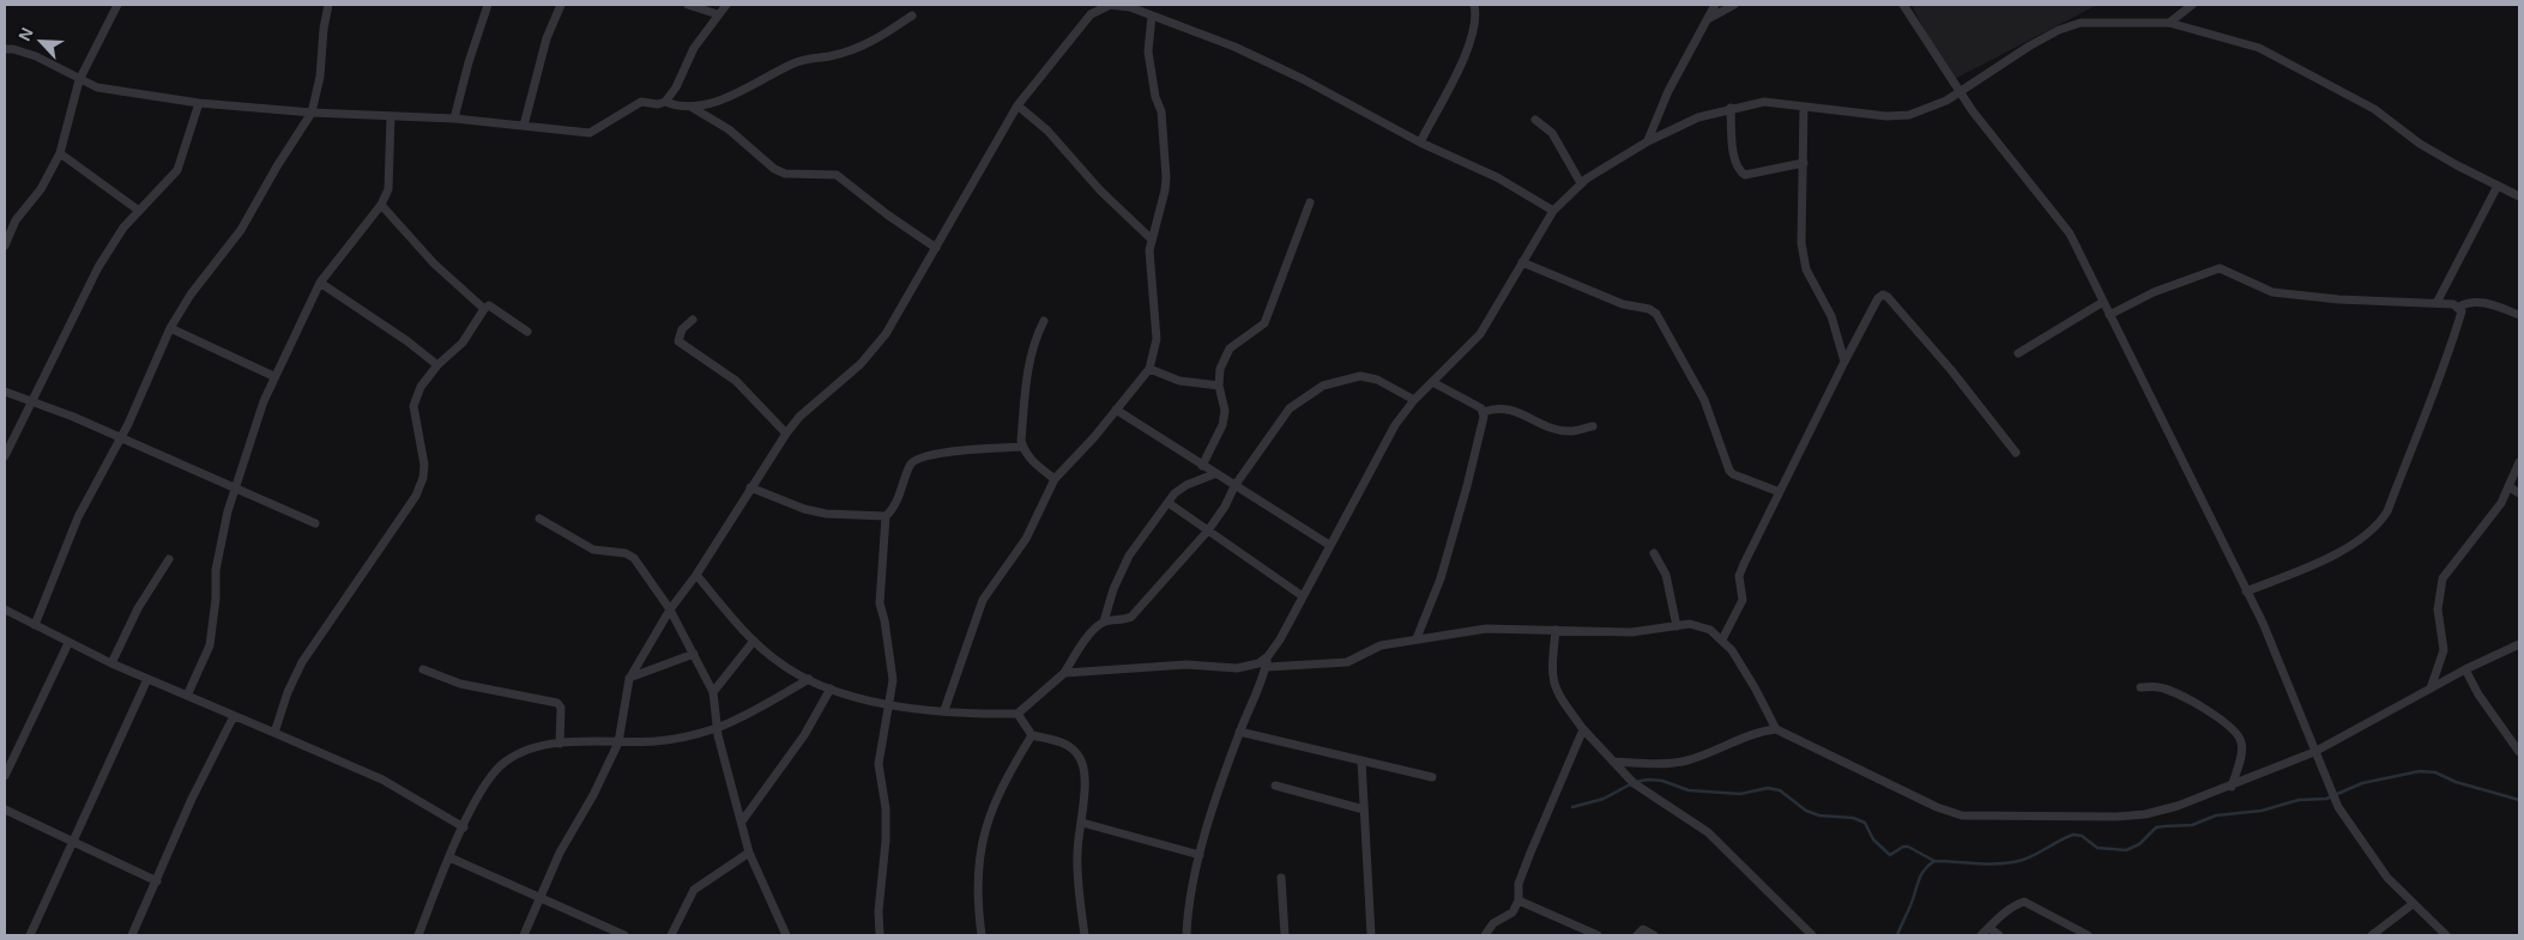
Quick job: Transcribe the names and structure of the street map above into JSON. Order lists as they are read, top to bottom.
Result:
{
  "north": "top left"
}
